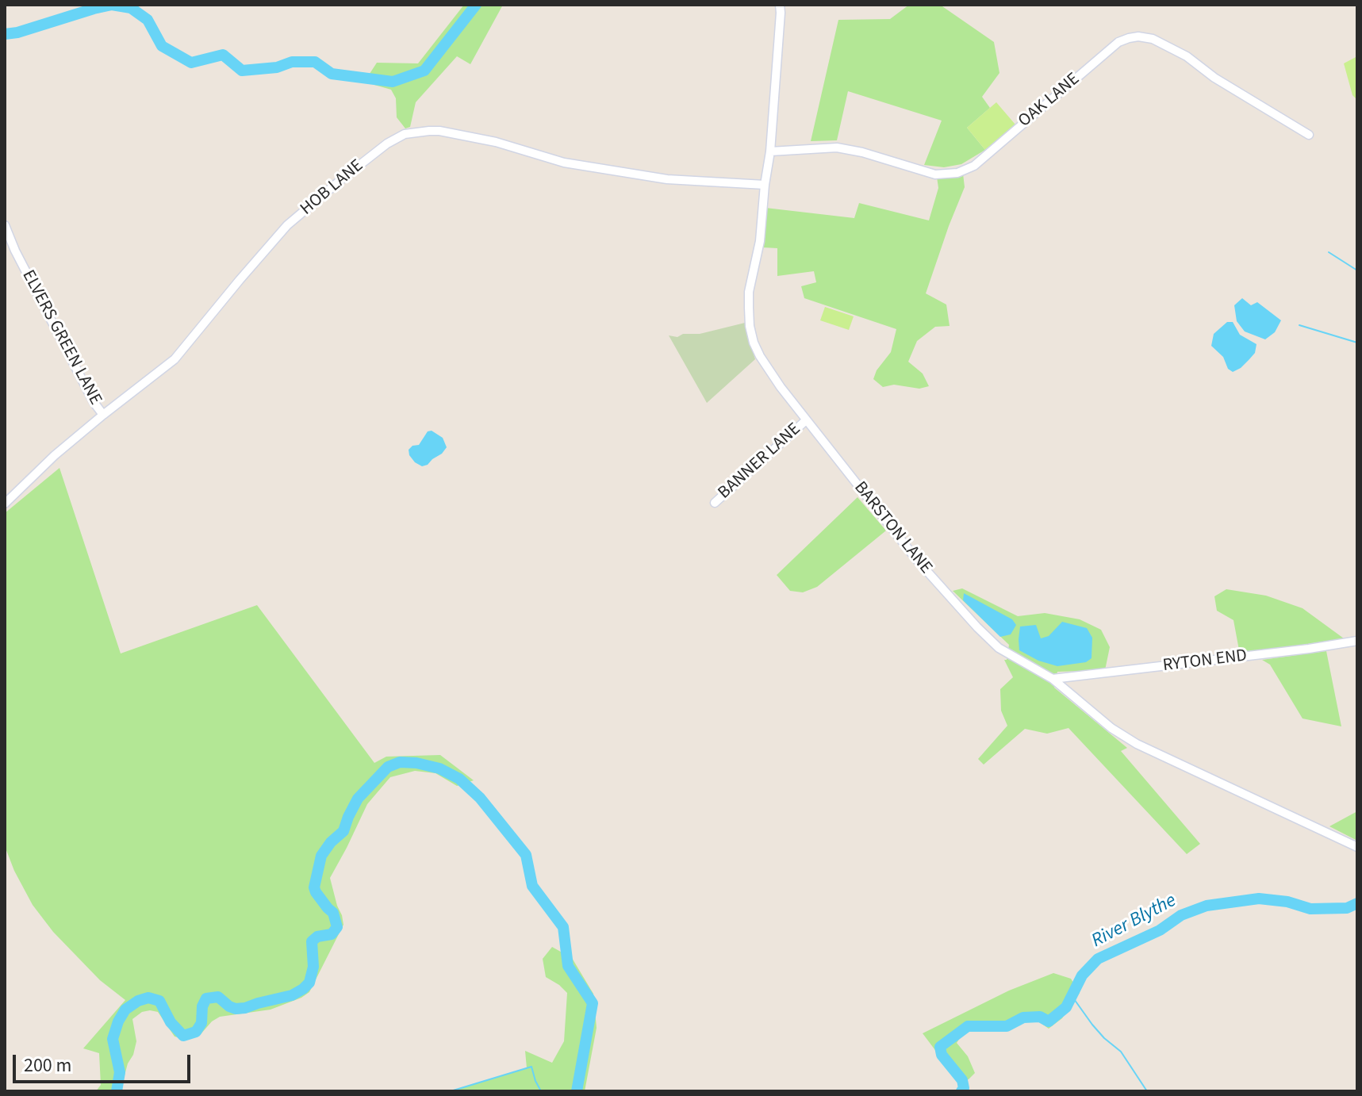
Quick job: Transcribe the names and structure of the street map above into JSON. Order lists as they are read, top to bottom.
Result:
{
  "streets": {
    "street": [
      "OAK LANE",
      "HOB LANE",
      "ELVERS GREEN LANE",
      "BANNER LANE",
      "BARSTON LANE",
      "RYTON END"
    ]
  },
  "crossings": [
    ["OAK LANE", "BARSTON LANE"],
    ["HOB LANE", "ELVERS GREEN LANE"],
    ["HOB LANE", "BARSTON LANE"],
    ["BANNER LANE", "BARSTON LANE"],
    ["BARSTON LANE", "RYTON END"]
  ],
  "water": ["River Blythe"],
  "scale_bar": "200 m"
}
